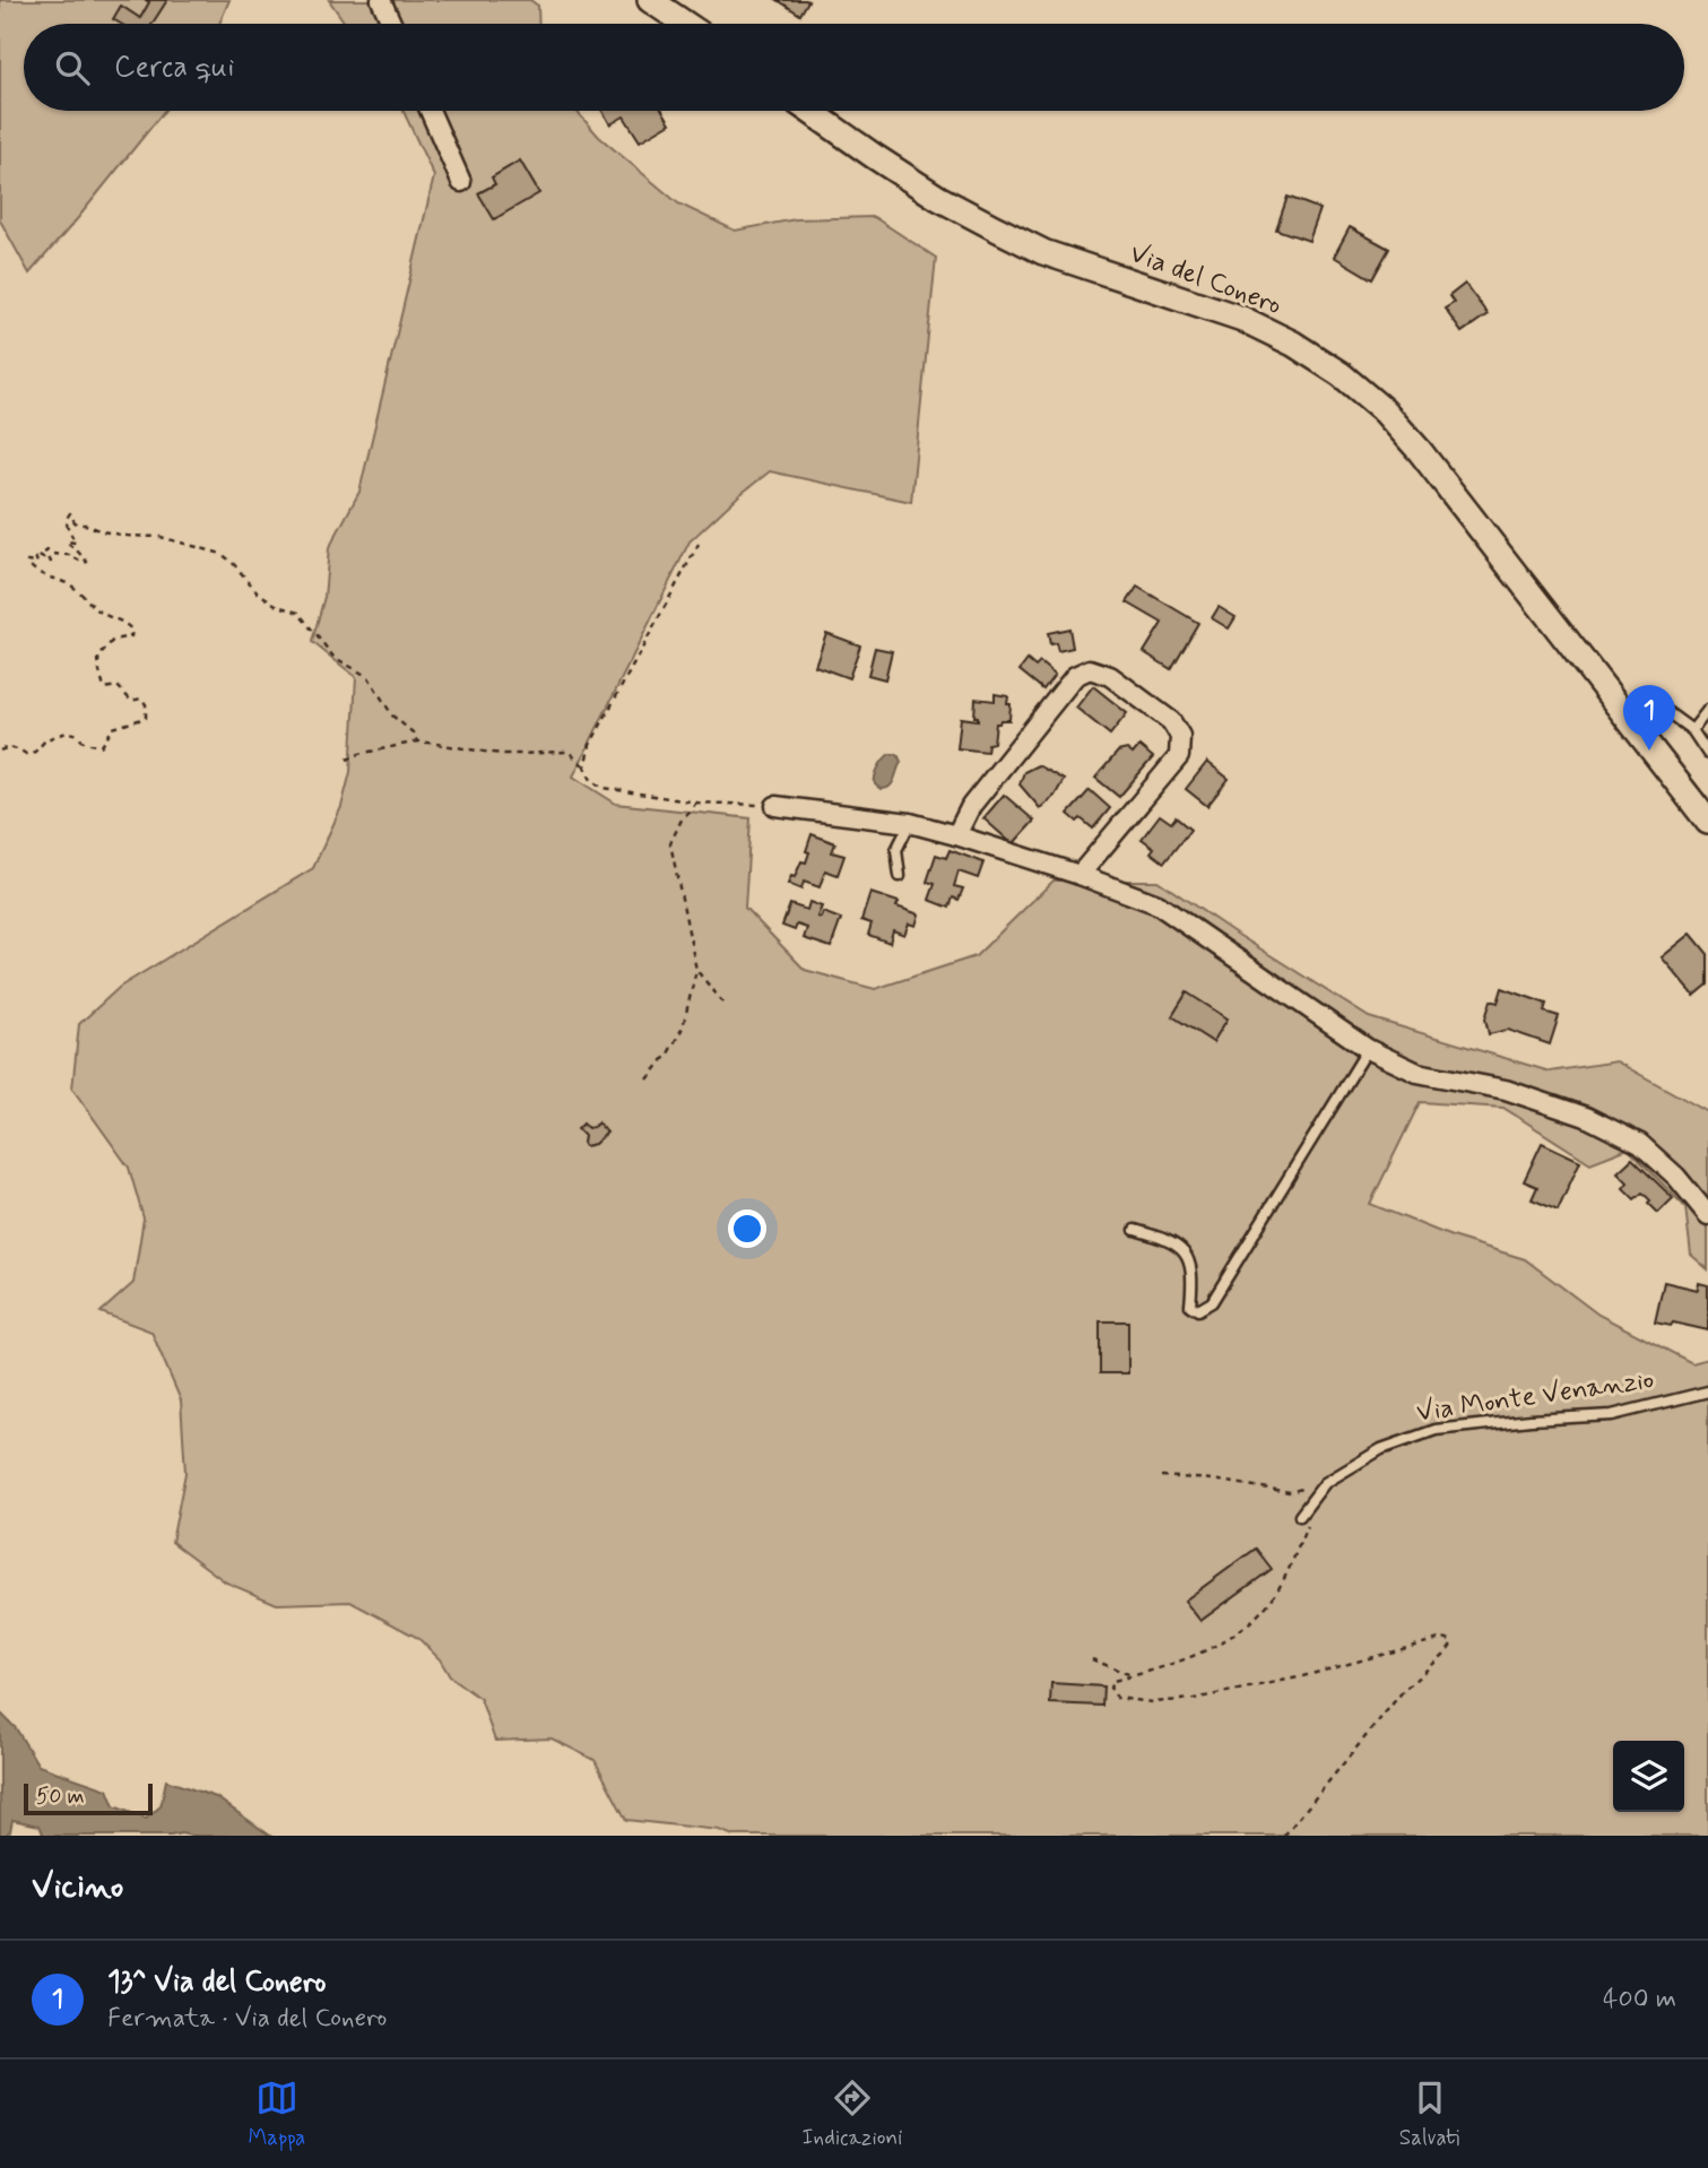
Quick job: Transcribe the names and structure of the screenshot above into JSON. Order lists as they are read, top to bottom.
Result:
{
  "streets": {
    "main road": ["Via del Conero"],
    "lane": ["Via Monte Venanzio"]
  },
  "scale_bar": "50 m",
  "page": {
    "search": "Cerca qui",
    "pins": "1",
    "scale": "50 m",
    "heading": "Vicino",
    "list": [
      {
        "mark": "1",
        "name": "13^ Via del Conero",
        "note": "Fermata · Via del Conero",
        "value": "400 m"
      }
    ],
    "nav": ["Mappa", "Indicazioni", "Salvati"]
  }
}
